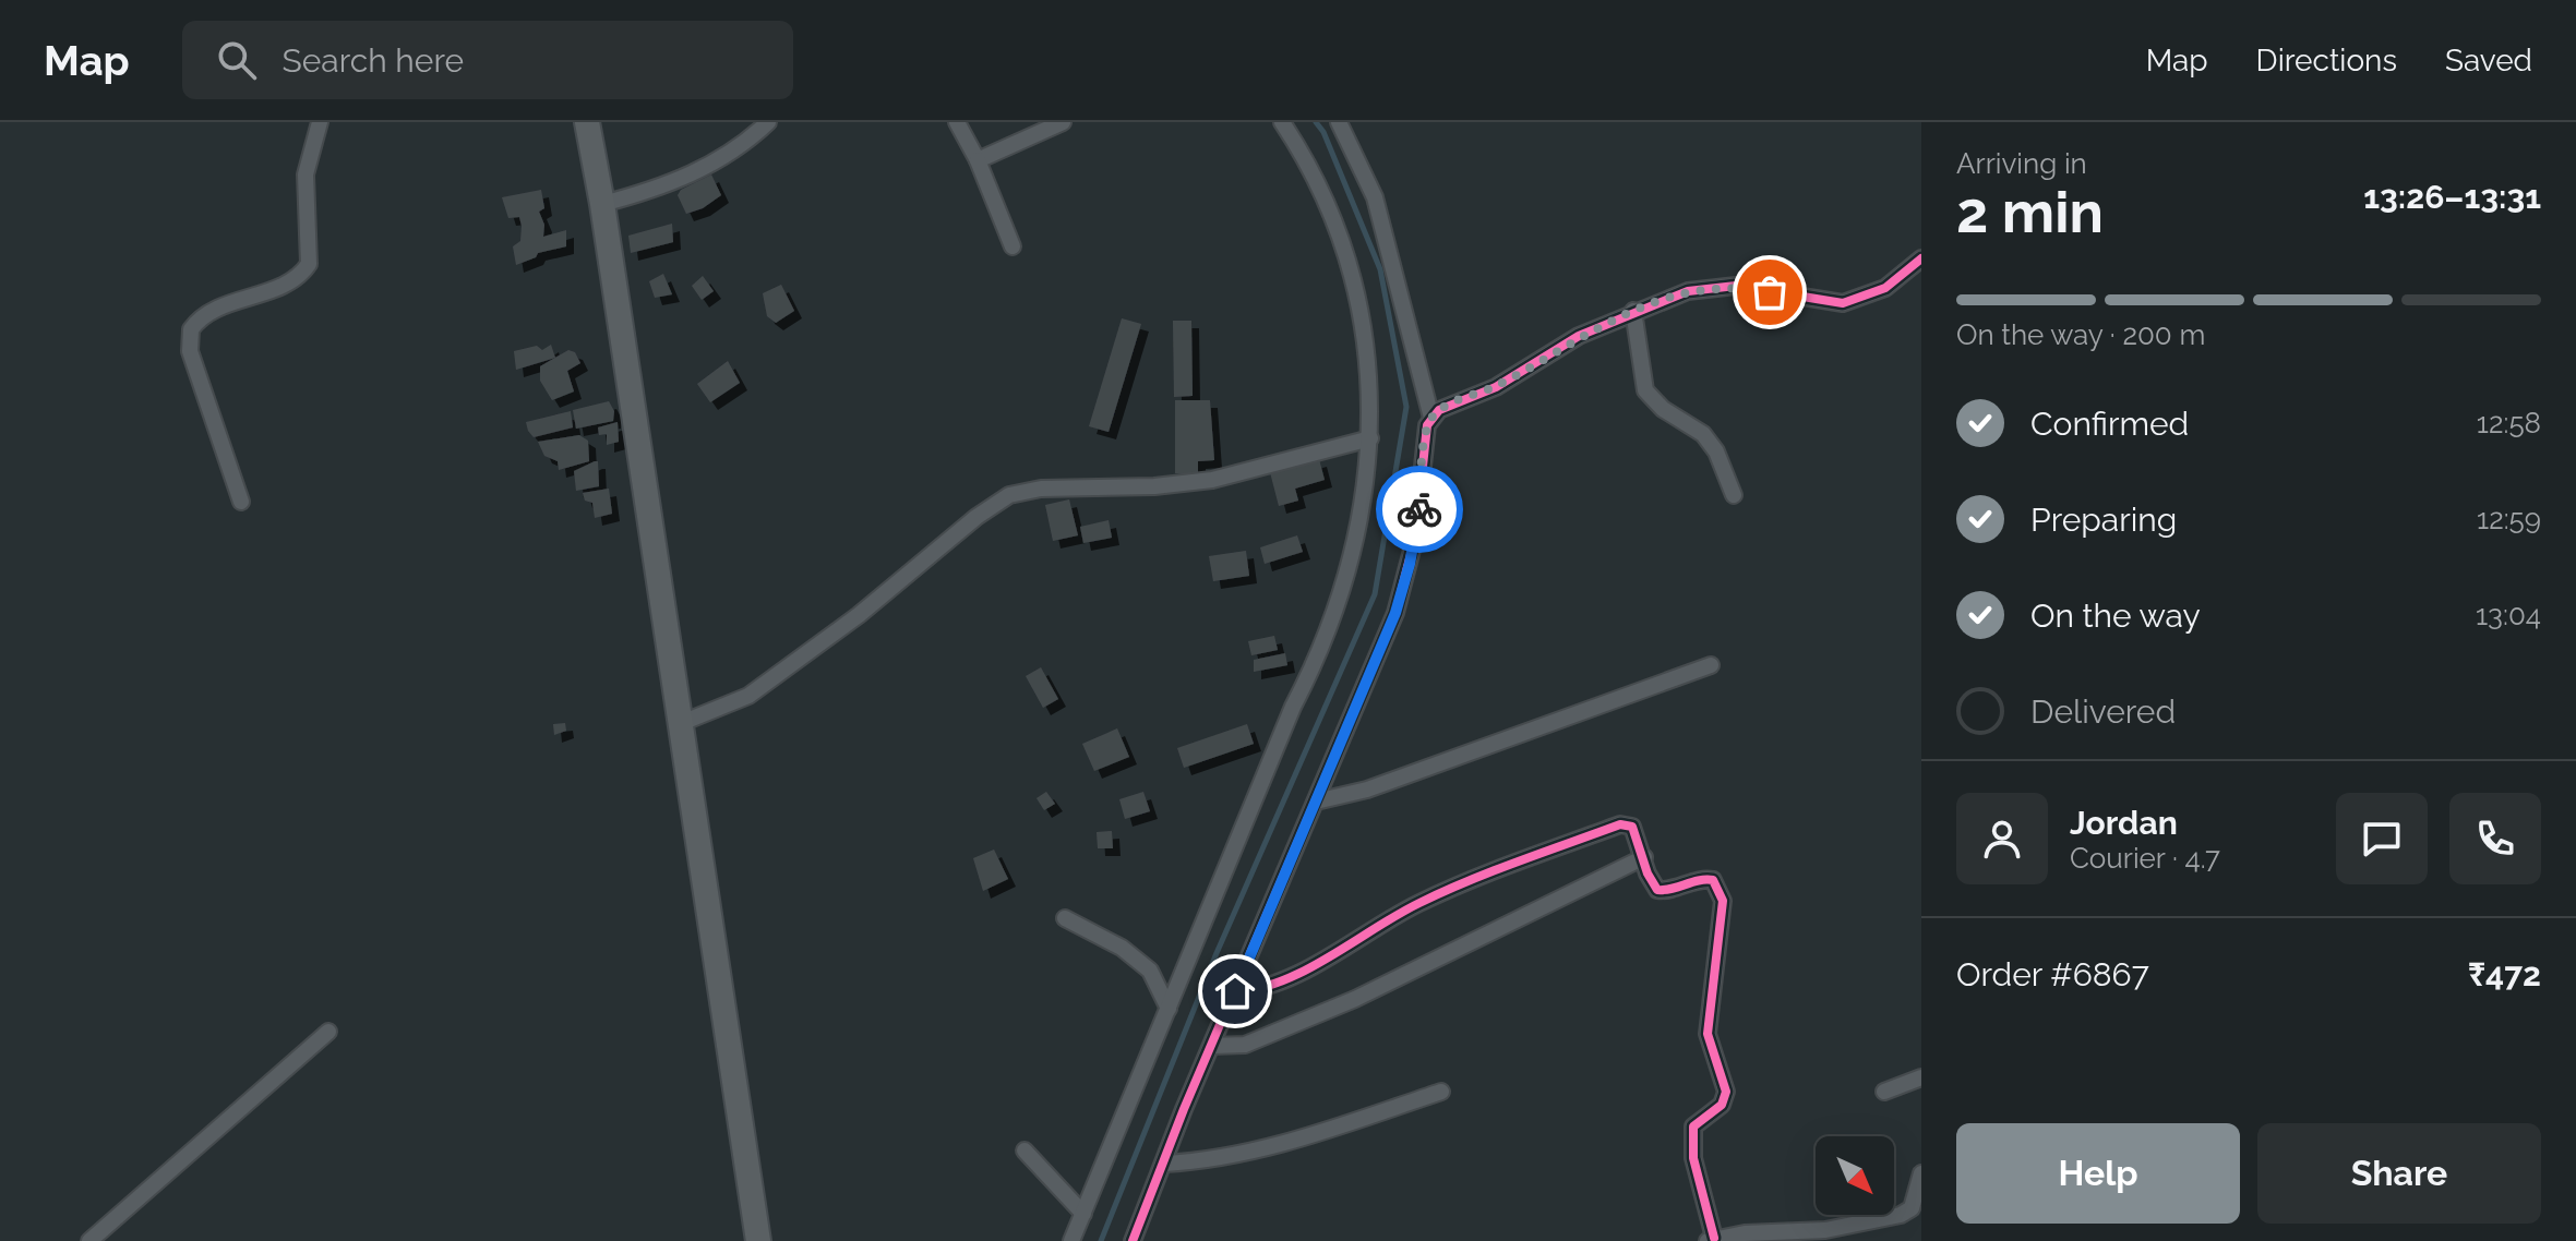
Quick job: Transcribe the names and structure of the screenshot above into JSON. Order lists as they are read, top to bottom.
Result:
{
  "north": "bottom right",
  "page": {
    "header": "Map",
    "search": "Search here",
    "nav": ["Map", "Directions", "Saved"],
    "heading": ["2 min", "Arriving in", "13:26–13:31"],
    "panel": [
      "Jordan",
      "Courier · 4.7",
      "Order #6867",
      "₹472"
    ],
    "bar": "On the way · 200 m",
    "list": [
      ["Confirmed", "12:58"],
      ["Preparing", "12:59"],
      ["On the way", "13:04"],
      "Delivered"
    ],
    "buttons": ["Help", "Share"]
  }
}
